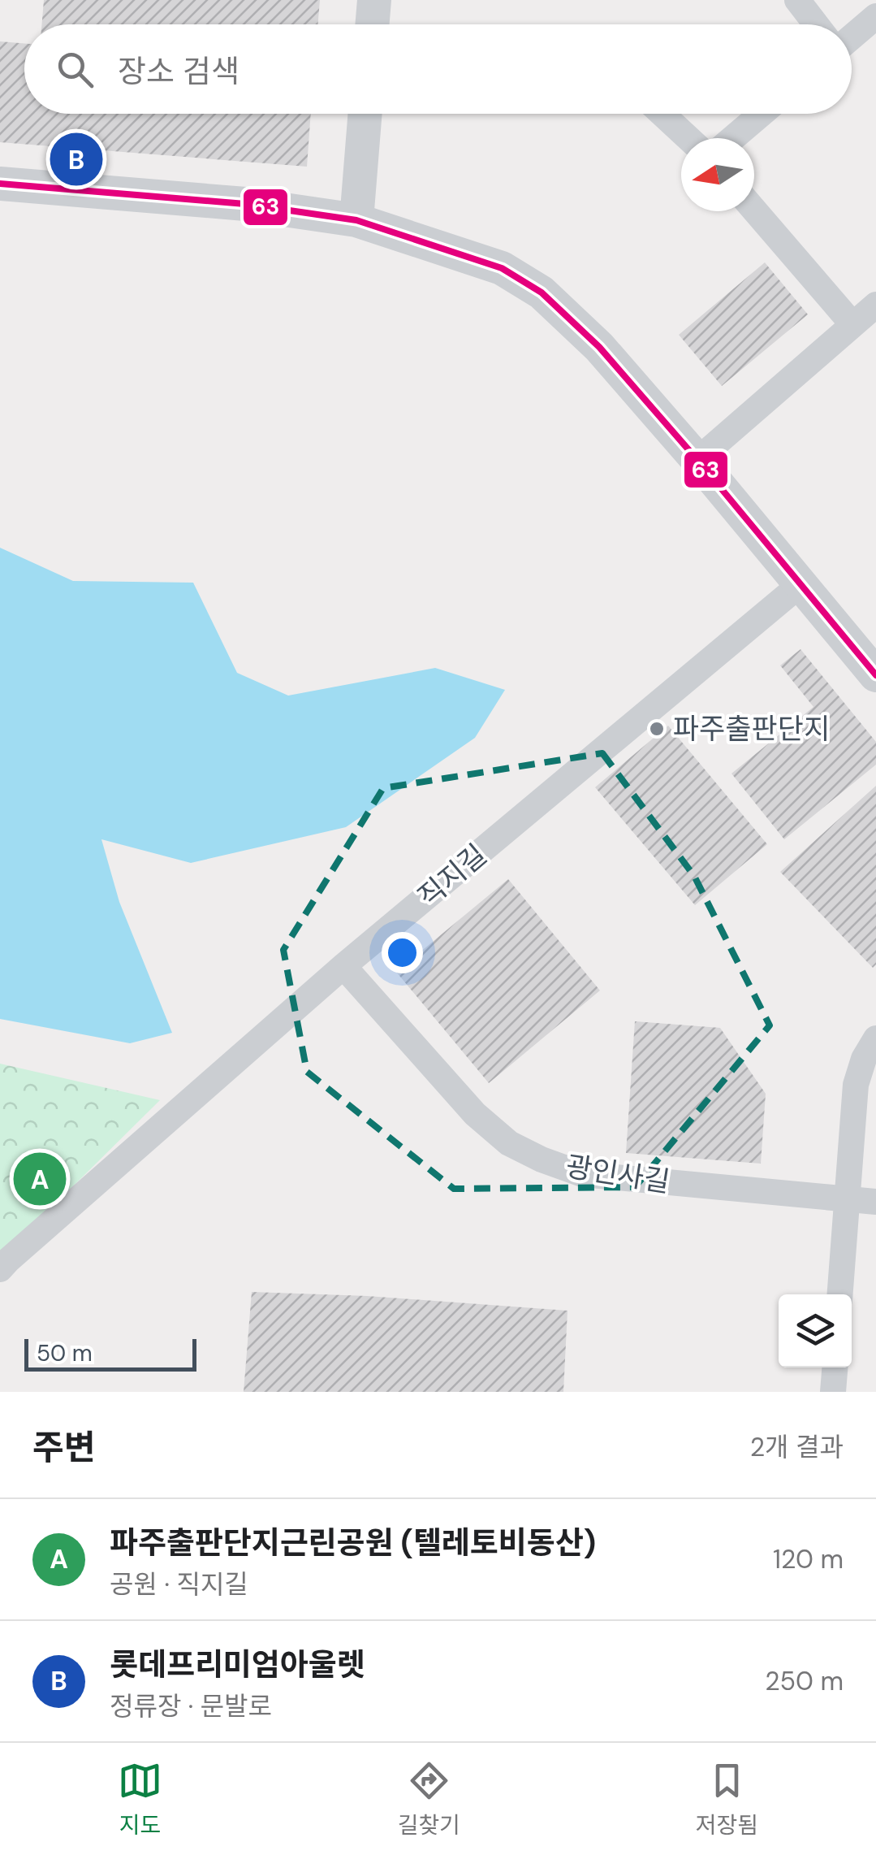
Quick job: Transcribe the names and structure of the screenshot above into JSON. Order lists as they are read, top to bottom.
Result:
{
  "streets": {
    "street": ["직지길", "광인사길"]
  },
  "crossings": [
    ["직지길", "광인사길"]
  ],
  "places": ["파주출판단지"],
  "lines": ["transit line 63"],
  "scale_bar": "50 m",
  "north": "left",
  "page": {
    "search": "장소 검색",
    "pins": ["B", "A"],
    "scale": "50 m",
    "heading": ["주변", "2개 결과"],
    "list": [
      {
        "mark": "A",
        "name": "파주출판단지근린공원 (텔레토비동산)",
        "note": "공원 · 직지길",
        "value": "120 m"
      },
      {
        "mark": "B",
        "name": "롯데프리미엄아울렛",
        "note": "정류장 · 문발로",
        "value": "250 m"
      }
    ],
    "nav": ["지도", "길찾기", "저장됨"]
  }
}
